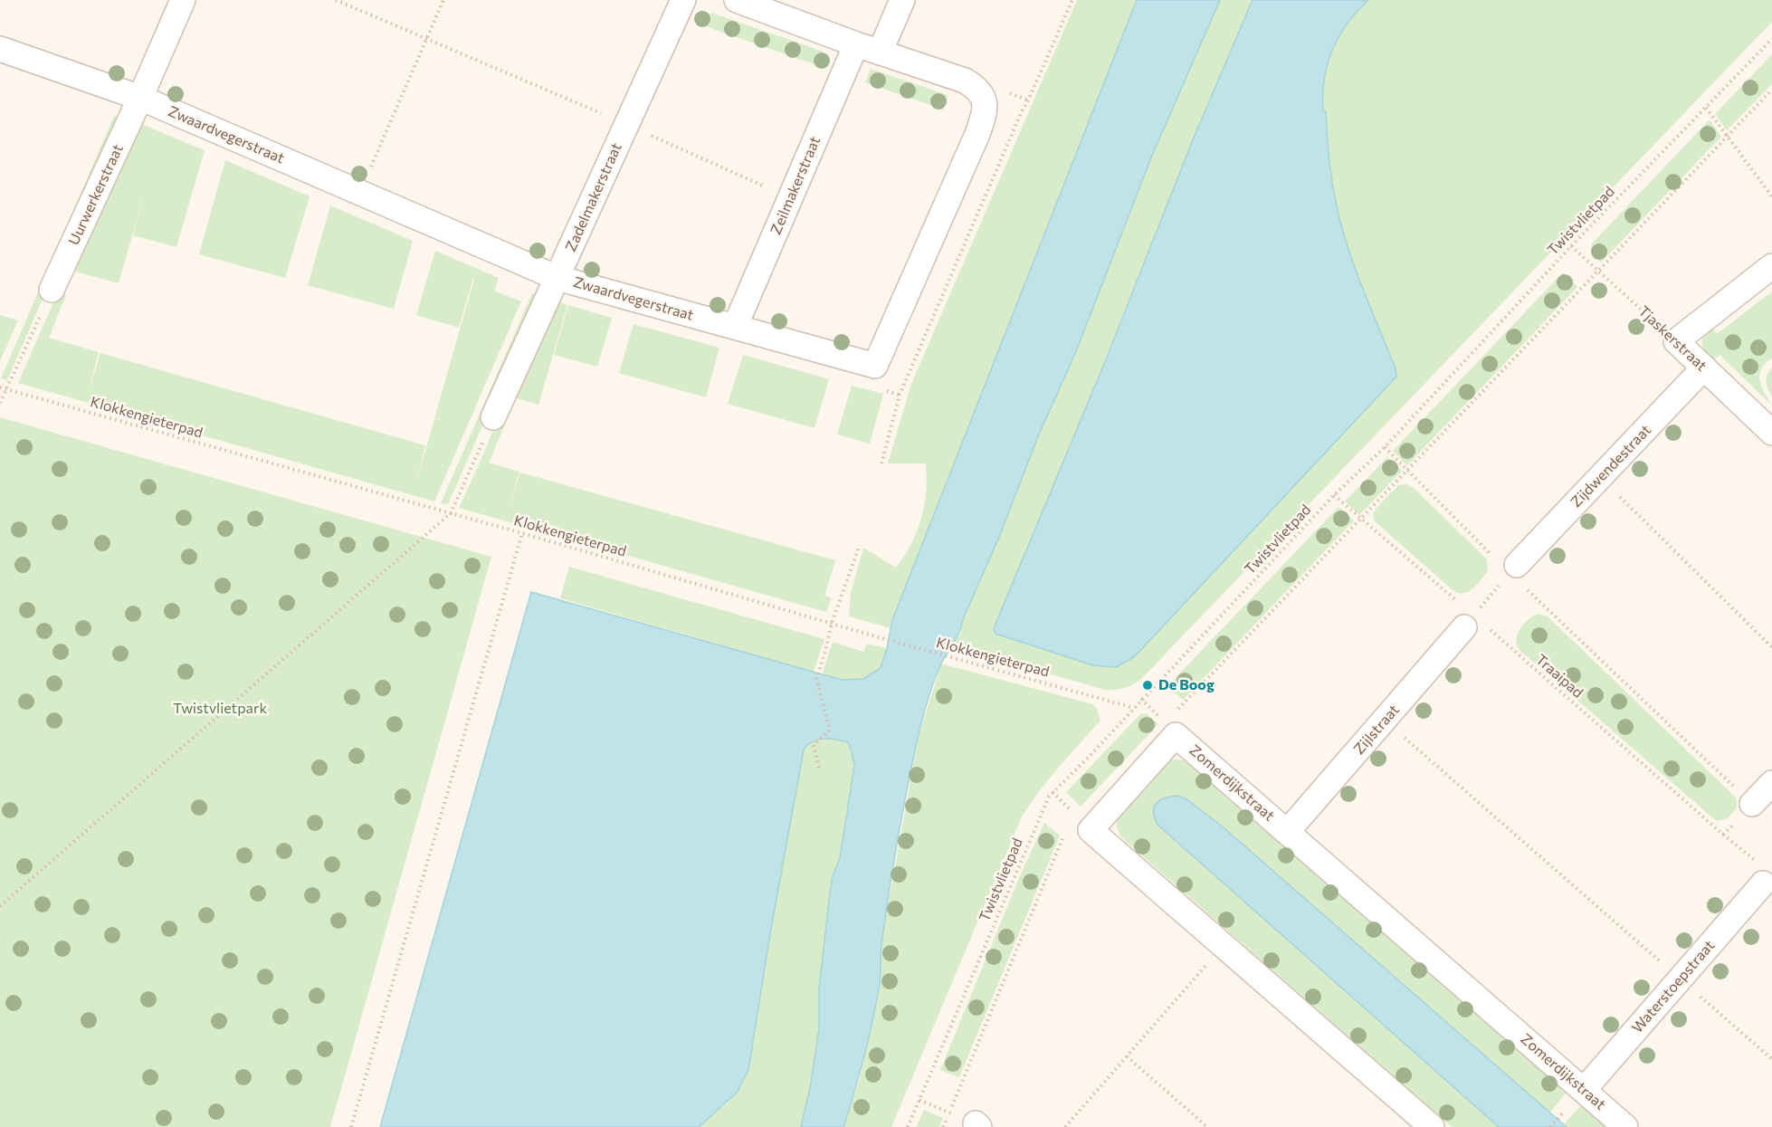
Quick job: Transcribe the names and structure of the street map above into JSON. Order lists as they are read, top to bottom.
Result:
{
  "streets": {
    "street": [
      "Zwaardvegerstraat",
      "Zeilmakerstraat",
      "Uurwerkerstraat",
      "Zadelmakerstraat",
      "Tjaskerstraat",
      "Zijdwendestraat",
      "Zijlstraat",
      "Zomerdijkstraat",
      "Waterstoepstraat"
    ],
    "path": ["Twistvlietpad", "Klokkengieterpad", "Traaipad"]
  },
  "crossings": [
    ["Zwaardvegerstraat", "Zeilmakerstraat"],
    ["Zwaardvegerstraat", "Uurwerkerstraat"],
    ["Zwaardvegerstraat", "Zadelmakerstraat"],
    ["Twistvlietpad", "Tjaskerstraat"],
    ["Twistvlietpad", "Klokkengieterpad"],
    ["Twistvlietpad", "Traaipad"],
    ["Tjaskerstraat", "Zijdwendestraat"],
    ["Traaipad", "Zijlstraat"],
    ["Zijlstraat", "Zomerdijkstraat"],
    ["Zomerdijkstraat", "Waterstoepstraat"]
  ],
  "parks": ["Twistvlietpark"],
  "places": ["De Boog"]
}
